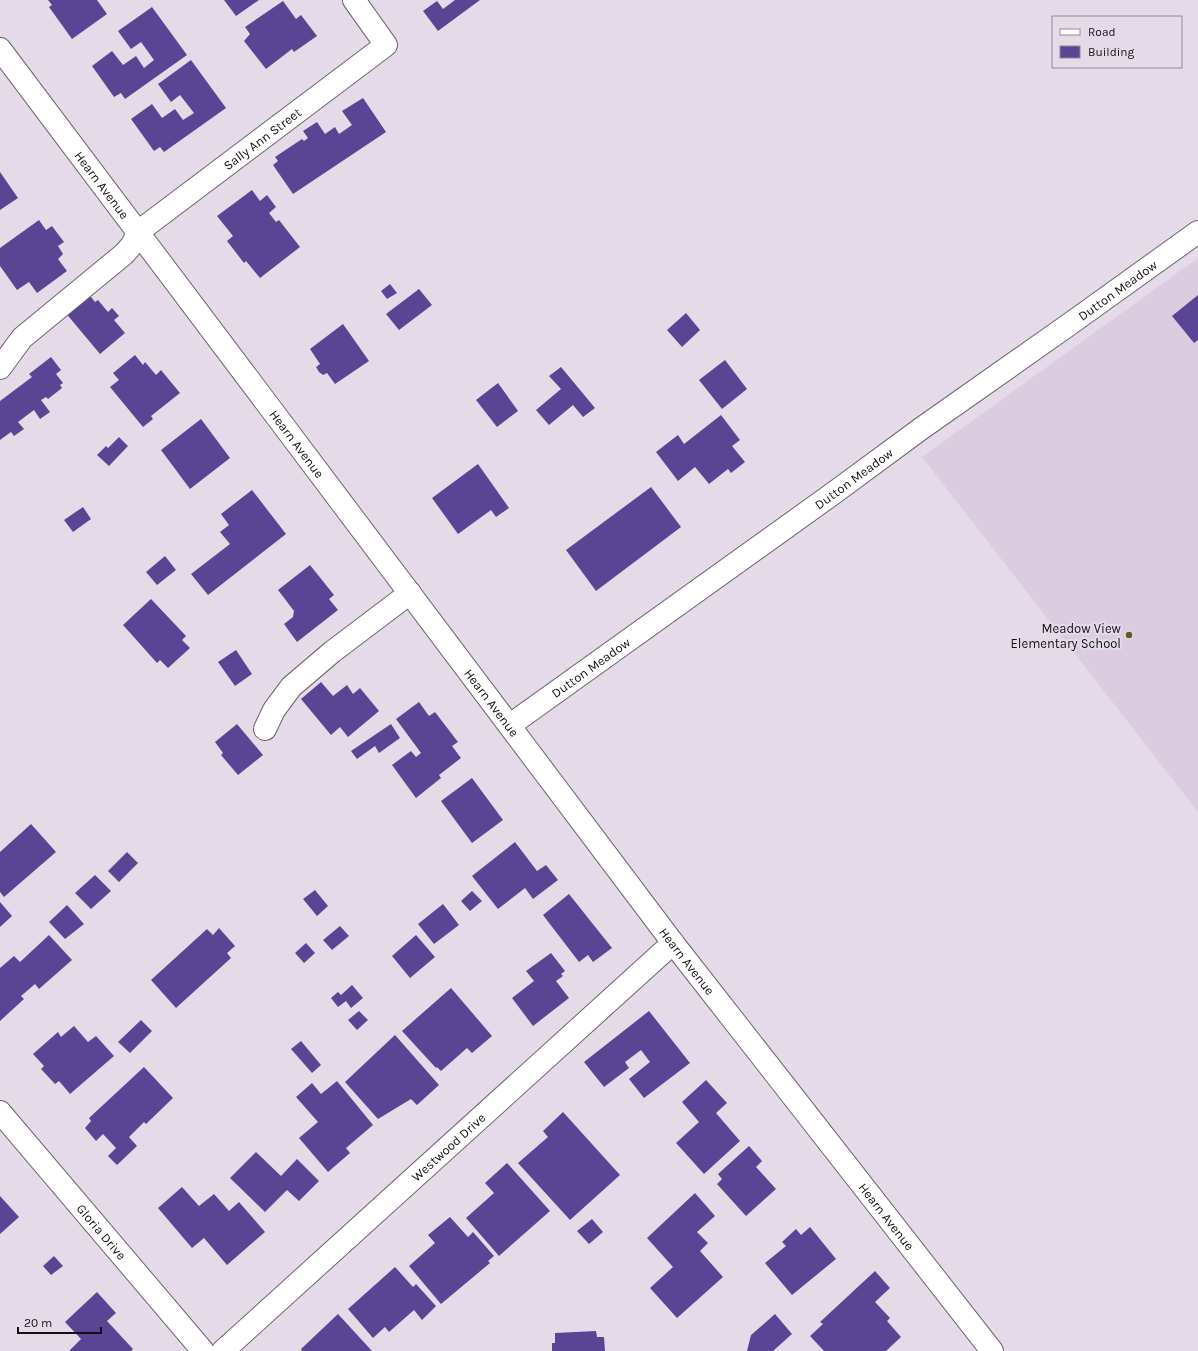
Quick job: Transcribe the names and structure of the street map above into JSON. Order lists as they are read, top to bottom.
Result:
{
  "streets": {
    "street": [
      "Sally Ann Street",
      "Hearn Avenue",
      "Dutton Meadow",
      "Westwood Drive",
      "Gloria Drive"
    ]
  },
  "crossings": [
    ["Sally Ann Street", "Hearn Avenue"],
    ["Hearn Avenue", "Dutton Meadow"],
    ["Hearn Avenue", "Westwood Drive"]
  ],
  "places": ["Meadow View Elementary School"],
  "legend": ["Road", "Building"],
  "scale_bar": "20 m"
}
